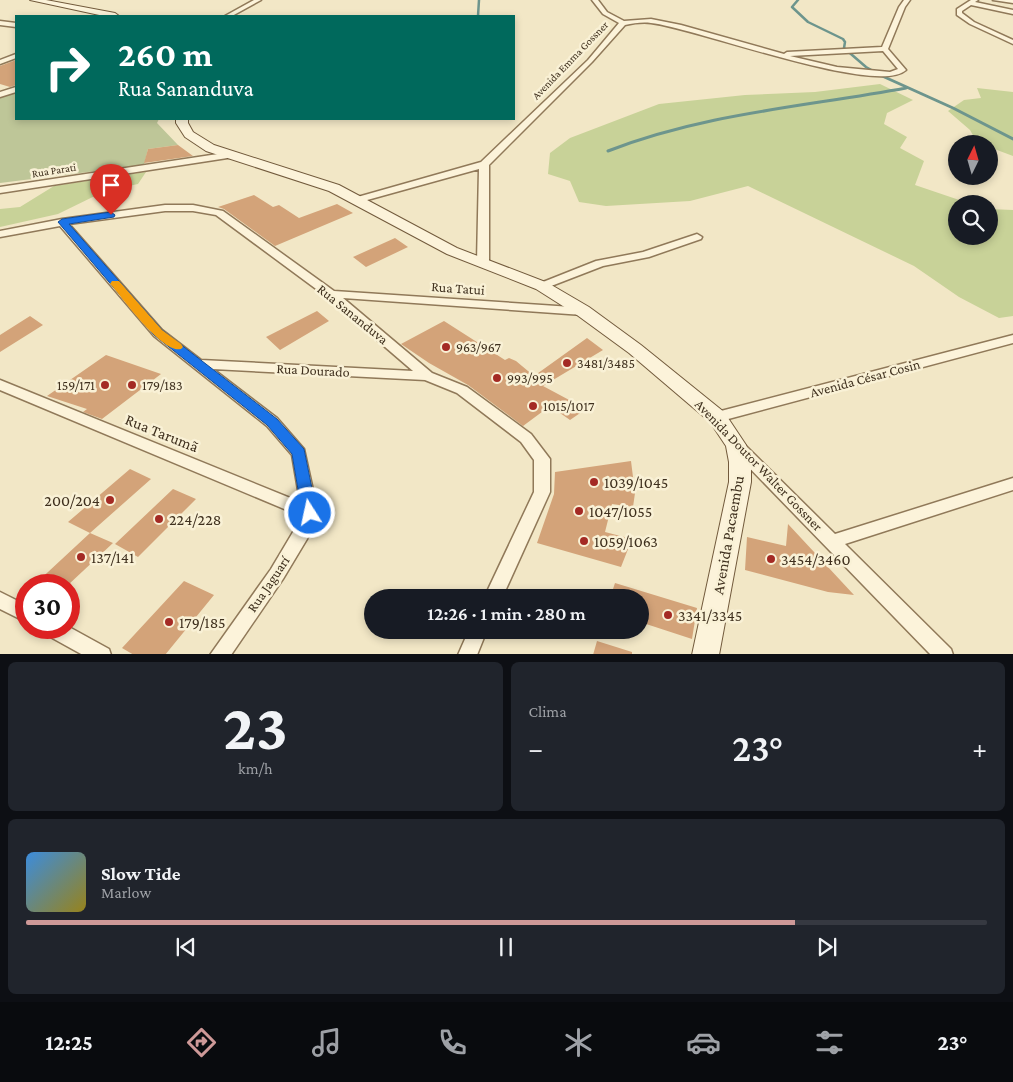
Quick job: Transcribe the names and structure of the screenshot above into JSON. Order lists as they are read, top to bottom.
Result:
{
  "streets": {
    "main road": ["Avenida Doutor Walter Gossner", "Avenida Pacaembu"],
    "street": [
      "Avenida Emma Gossner",
      "Rua Parati",
      "Rua Tatui",
      "Rua Sananduva",
      "Rua Dourado",
      "Avenida César Cosin",
      "Rua Tarumã",
      "Rua Jaguarí"
    ]
  },
  "crossings": [
    ["Avenida Emma Gossner", "Avenida Doutor Walter Gossner"],
    ["Rua Parati", "Avenida Doutor Walter Gossner"],
    ["Rua Tatui", "Rua Sananduva"],
    ["Rua Tatui", "Avenida Doutor Walter Gossner"],
    ["Rua Sananduva", "Rua Dourado"],
    ["Avenida César Cosin", "Avenida Doutor Walter Gossner"],
    ["Rua Tarumã", "Rua Jaguarí"],
    ["Avenida Doutor Walter Gossner", "Avenida Pacaembu"]
  ],
  "places": [
    "963/967",
    "3481/3485",
    "993/995",
    "159/171",
    "179/183",
    "1015/1017",
    "1039/1045",
    "200/204",
    "1047/1055",
    "224/228",
    "1059/1063",
    "137/141",
    "3454/3460",
    "3341/3345",
    "179/185"
  ],
  "north": "top",
  "page": {
    "turn": ["260 m", "Rua Sananduva"],
    "limit": "30",
    "trip": "12:26 · 1 min · 280 m",
    "tile": [
      ["23", "km/h"],
      "Clima"
    ],
    "heat": ["−", "23°", "+"],
    "song": ["Slow Tide", "Marlow"],
    "tabs": ["12:25", "23°"]
  }
}
